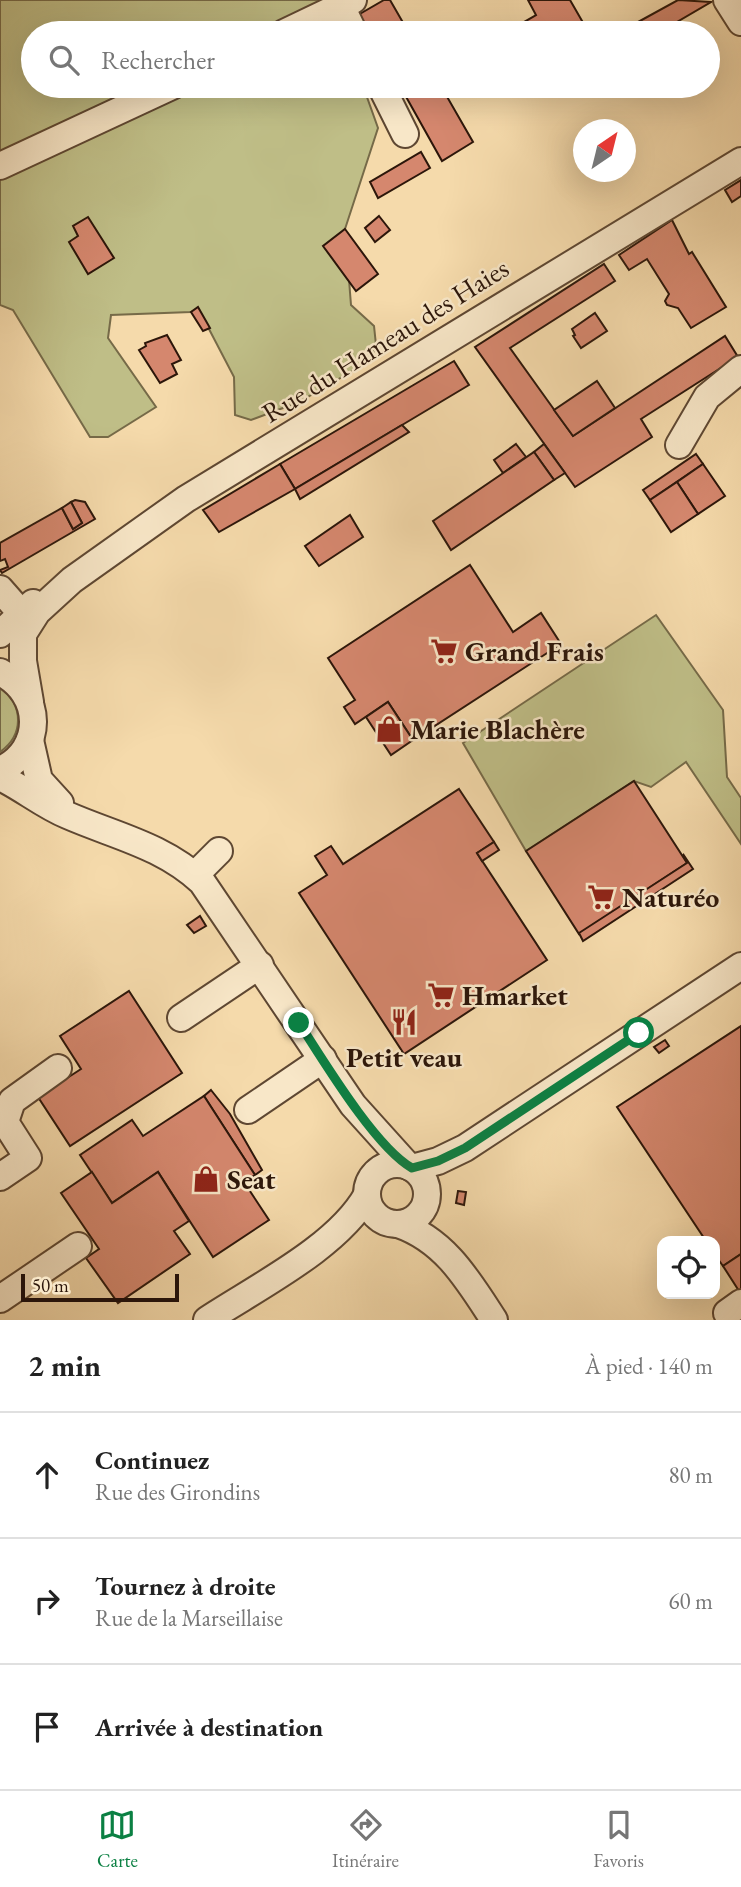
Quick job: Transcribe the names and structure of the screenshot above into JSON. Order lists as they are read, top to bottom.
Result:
{
  "streets": {
    "street": ["Rue du Hameau des Haies"]
  },
  "places": {
    "supermarket": ["Grand Frais", "Naturéo", "Hmarket"],
    "shop": ["Marie Blachère", "Seat"],
    "restaurant": ["Petit veau"]
  },
  "scale_bar": "50 m",
  "north": "top right",
  "page": {
    "search": "Rechercher",
    "scale": "50 m",
    "heading": ["2 min", "À pied · 140 m"],
    "list": [
      ["Continuez", "Rue des Girondins", "80 m"],
      ["Tournez à droite", "Rue de la Marseillaise", "60 m"],
      "Arrivée à destination"
    ],
    "nav": ["Carte", "Itinéraire", "Favoris"]
  }
}
